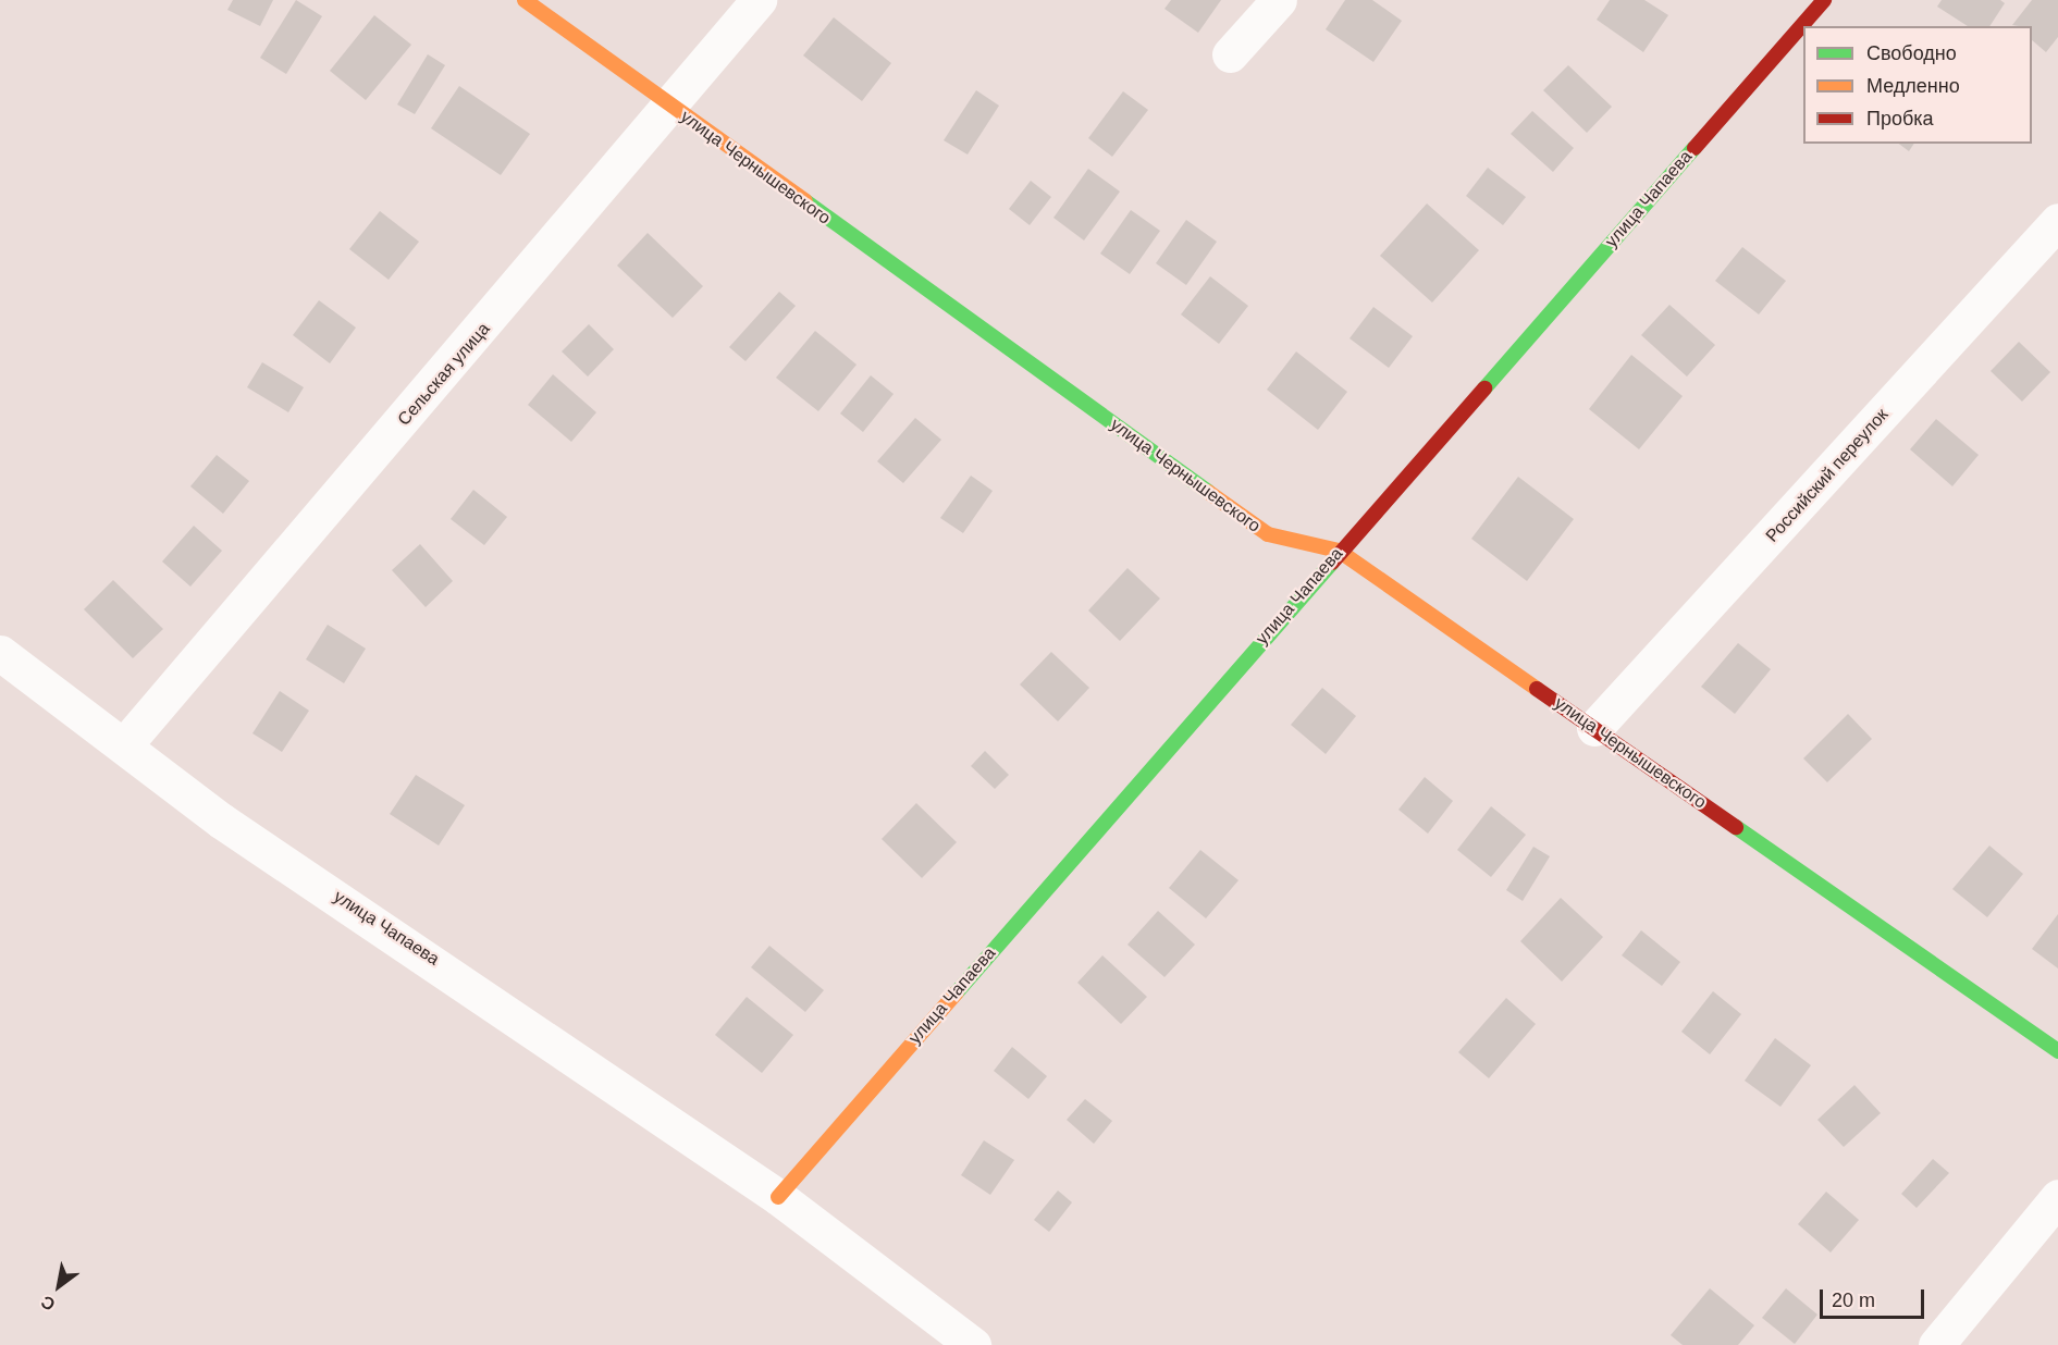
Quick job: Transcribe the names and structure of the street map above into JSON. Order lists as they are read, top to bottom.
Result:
{
  "streets": {
    "street": [
      "улица Чернышевского",
      "улица Чапаева",
      "Сельская улица",
      "Российский переулок"
    ]
  },
  "crossings": [
    ["улица Чернышевского", "улица Чапаева"],
    ["улица Чернышевского", "Сельская улица"],
    ["улица Чернышевского", "Российский переулок"],
    ["улица Чапаева", "Сельская улица"]
  ],
  "legend": ["Свободно", "Медленно", "Пробка"],
  "scale_bar": "20 m",
  "north": "bottom left"
}
